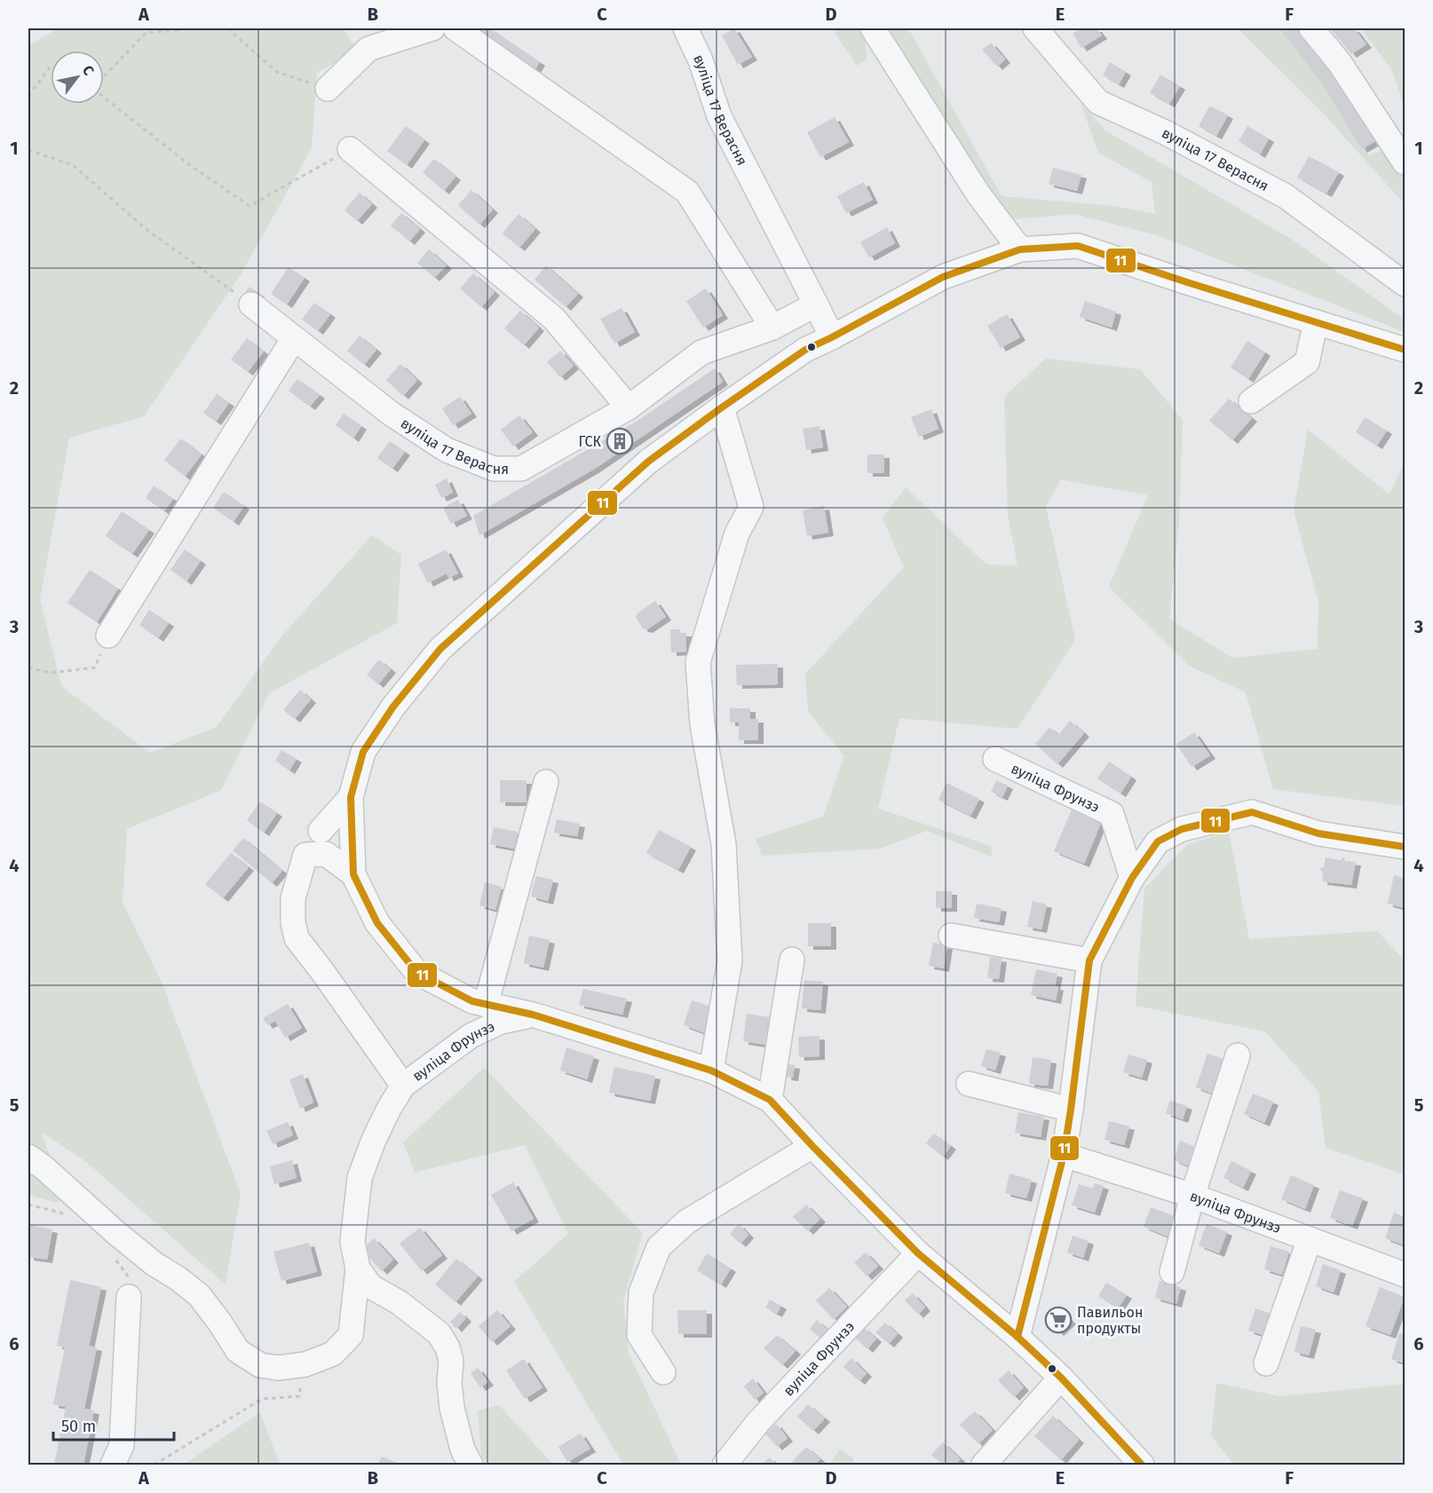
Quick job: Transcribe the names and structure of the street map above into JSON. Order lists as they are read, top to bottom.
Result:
{
  "streets": {
    "street": ["вуліца 17 Верасня", "вуліца Фрунзэ"]
  },
  "places": {
    "building": ["ГСК"],
    "supermarket": ["Павильон продукты"]
  },
  "lines": ["transit line 11"],
  "scale_bar": "50 m",
  "north": "top right",
  "grid": {
    "columns": [
      "A",
      "B",
      "C",
      "D",
      "E",
      "F"
    ],
    "rows": [
      "1",
      "2",
      "3",
      "4",
      "5",
      "6"
    ]
  }
}
